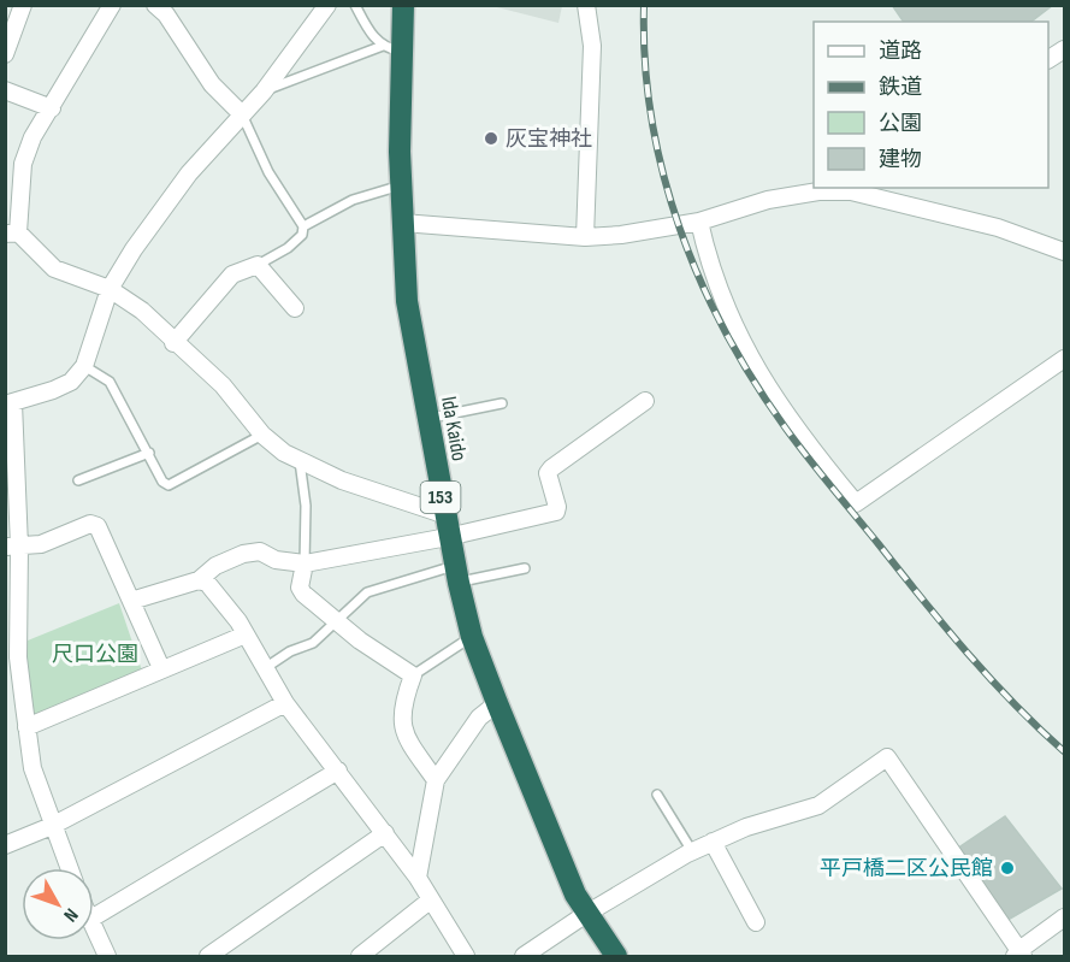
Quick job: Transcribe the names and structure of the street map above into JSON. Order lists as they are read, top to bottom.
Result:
{
  "streets": {
    "highway": ["Ida Kaido", "153"]
  },
  "parks": ["尺口公園"],
  "places": ["灰宝神社", "平戸橋二区公民館"],
  "legend": [
    "道路",
    "鉄道",
    "公園",
    "建物"
  ],
  "north": "bottom right"
}
